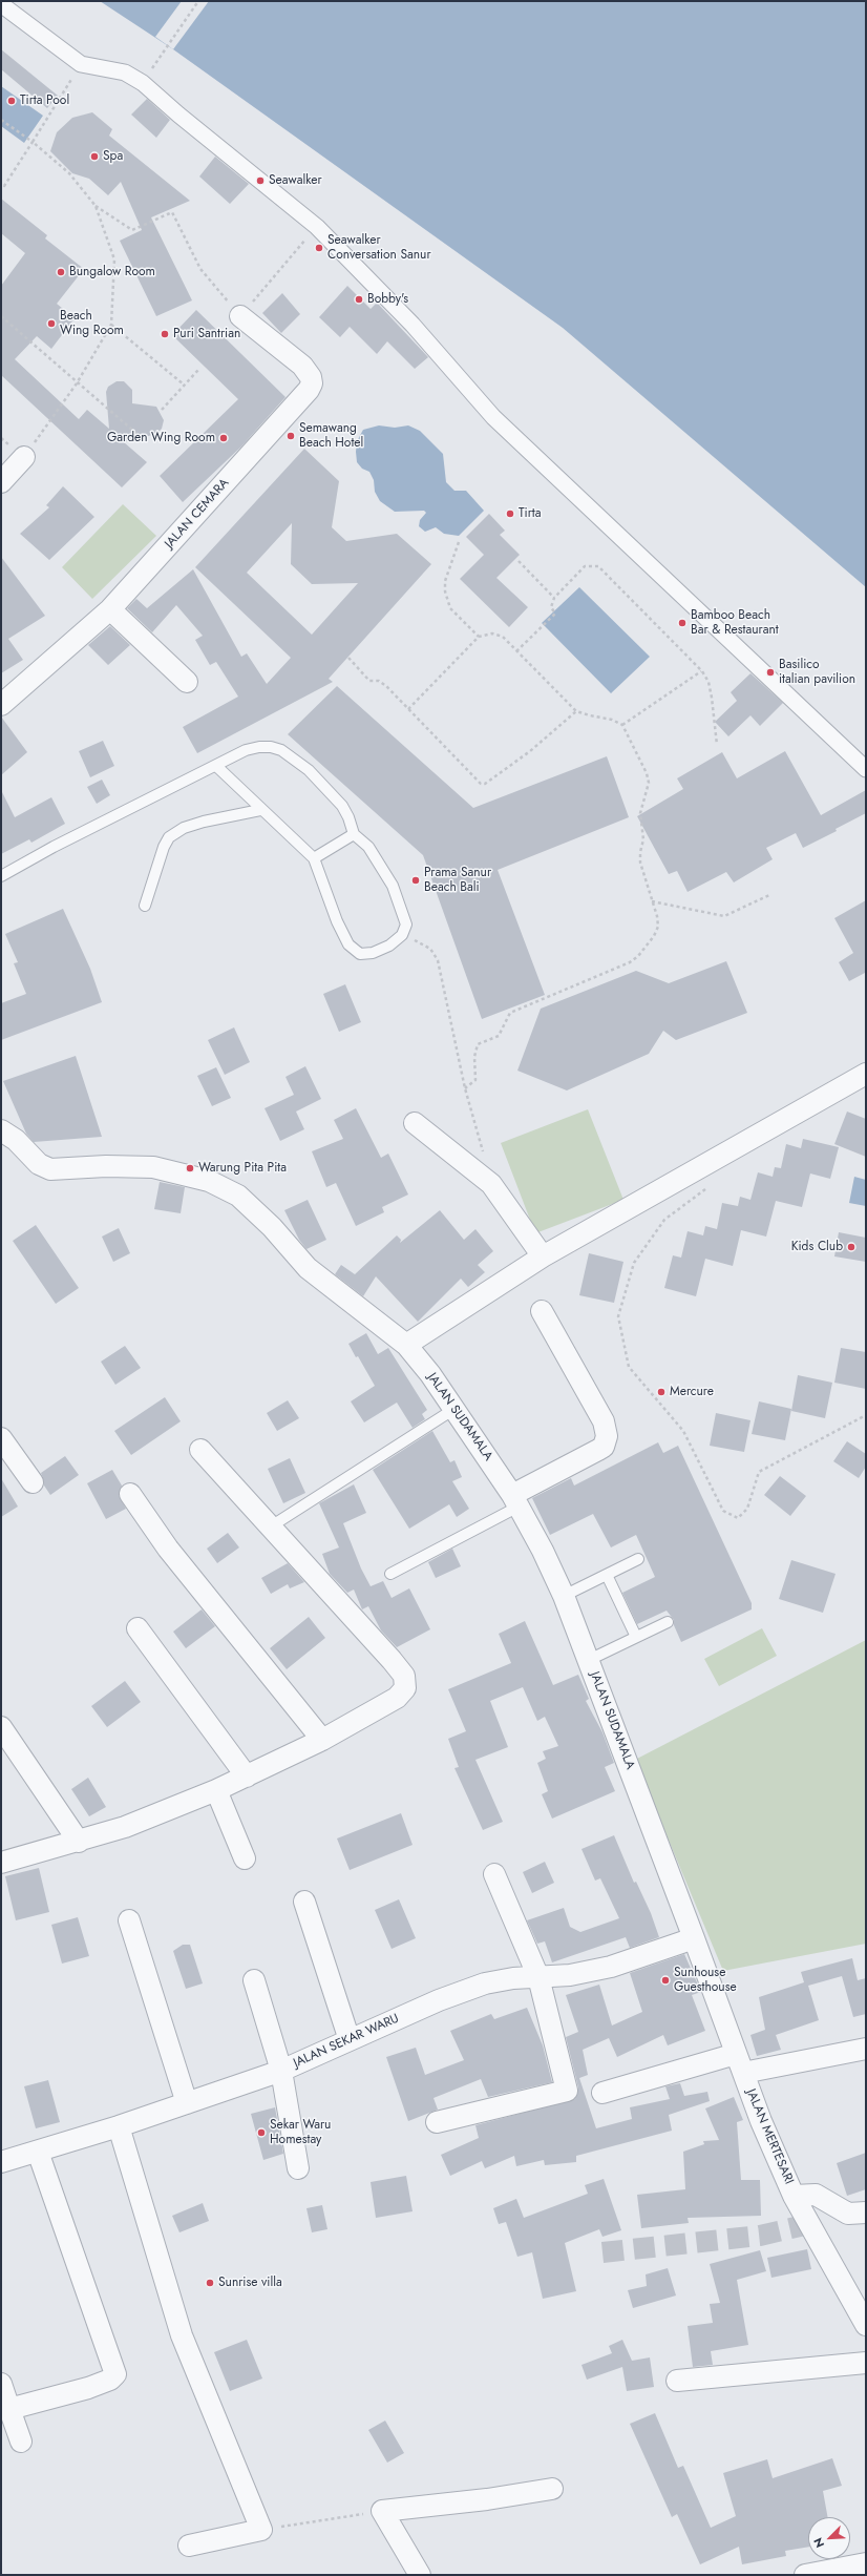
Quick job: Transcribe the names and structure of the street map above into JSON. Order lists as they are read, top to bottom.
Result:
{
  "streets": {
    "street": [
      "JALAN CEMARA",
      "JALAN SUDAMALA",
      "JALAN SEKAR WARU",
      "JALAN MERTESARI"
    ]
  },
  "crossings": [
    ["JALAN SUDAMALA", "JALAN SEKAR WARU"],
    ["JALAN SUDAMALA", "JALAN MERTESARI"],
    ["JALAN SEKAR WARU", "JALAN MERTESARI"]
  ],
  "places": [
    "Tirta Pool",
    "Spa",
    "Seawalker",
    "Seawalker Conversation Sanur",
    "Bungalow Room",
    "Bobby's",
    "Beach Wing Room",
    "Puri Santrian",
    "Semawang Beach Hotel",
    "Garden Wing Room",
    "Tirta",
    "Bamboo Beach Bar & Restaurant",
    "Basilico italian pavilion",
    "Prama Sanur Beach Bali",
    "Warung Pita Pita",
    "Kids Club",
    "Mercure",
    "Sunhouse Guesthouse",
    "Sekar Waru Homestay",
    "Sunrise villa"
  ],
  "north": "bottom left"
}
